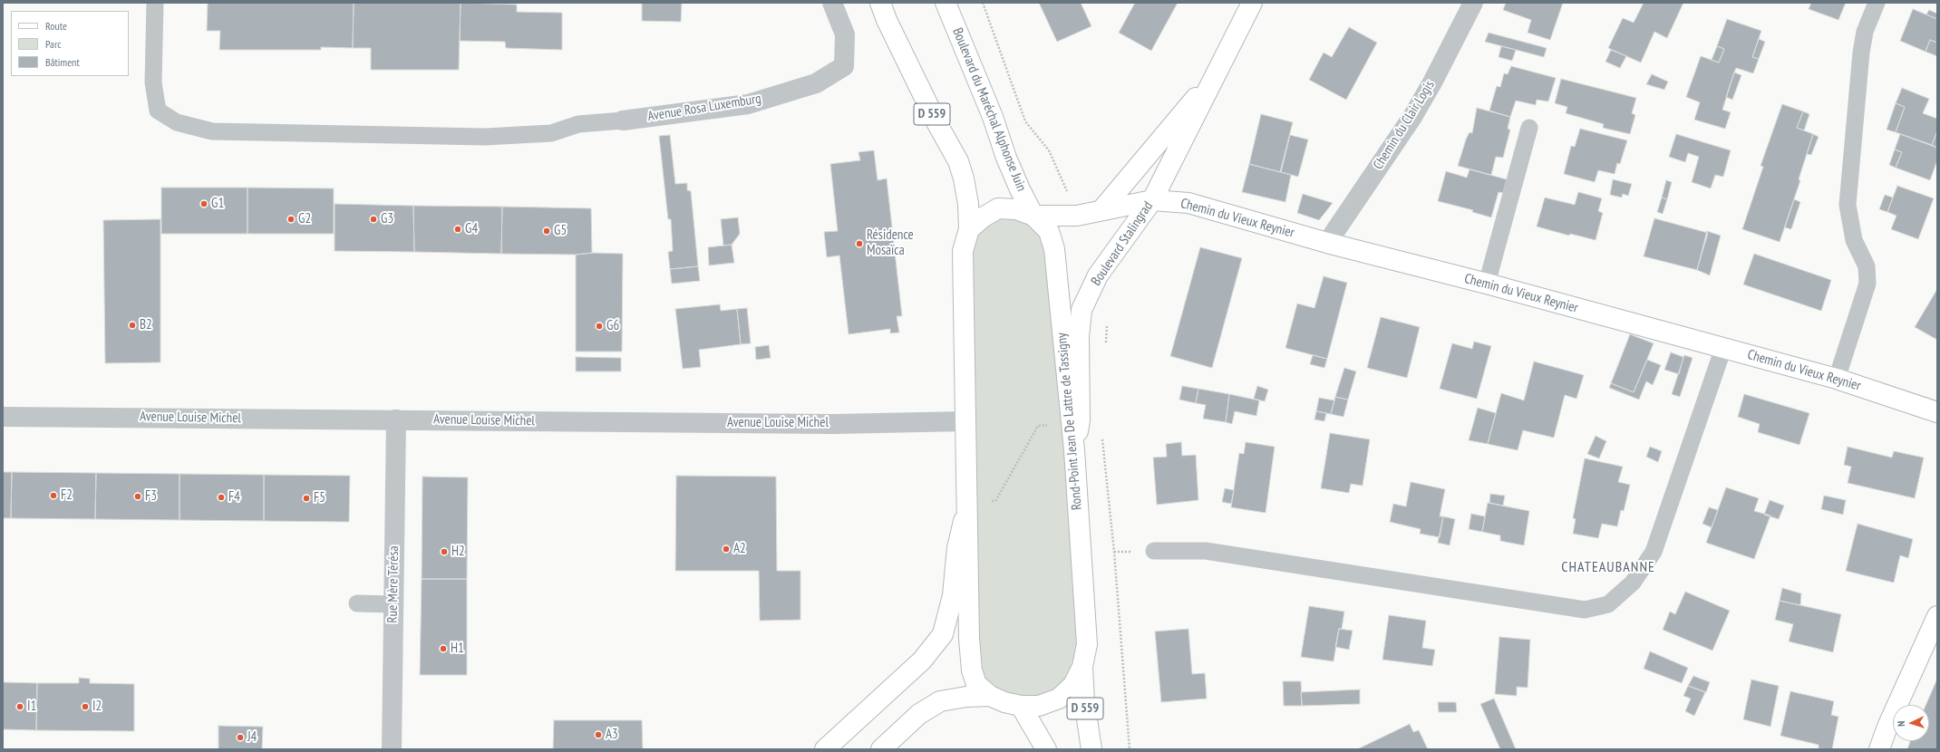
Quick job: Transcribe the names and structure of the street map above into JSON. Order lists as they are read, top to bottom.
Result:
{
  "streets": {
    "main road": [
      "Boulevard du Maréchal Alphonse Juin",
      "D 559",
      "Chemin du Vieux Reynier",
      "Boulevard Stalingrad",
      "Rond-Point Jean De Lattre de Tassigny"
    ],
    "street": [
      "Avenue Rosa Luxemburg",
      "Chemin du Clair Logis",
      "Avenue Louise Michel",
      "Rue Mère Térésa"
    ]
  },
  "crossings": [
    ["Boulevard du Maréchal Alphonse Juin", "Rond-Point Jean De Lattre de Tassigny"],
    ["D 559", "Rond-Point Jean De Lattre de Tassigny"],
    ["Chemin du Clair Logis", "Chemin du Vieux Reynier"],
    ["Chemin du Vieux Reynier", "Boulevard Stalingrad"],
    ["Boulevard Stalingrad", "Rond-Point Jean De Lattre de Tassigny"],
    ["Avenue Louise Michel", "Rond-Point Jean De Lattre de Tassigny"],
    ["Avenue Louise Michel", "Rue Mère Térésa"]
  ],
  "districts": ["CHATEAUBANNE"],
  "places": [
    "G1",
    "G2",
    "G3",
    "G4",
    "G5",
    "Résidence Mosaïca",
    "B2",
    "G6",
    "F2",
    "F3",
    "F4",
    "F5",
    "A2",
    "H2",
    "H1",
    "I1",
    "I2",
    "A3",
    "J4"
  ],
  "legend": ["Route", "Parc", "Bâtiment"],
  "north": "left"
}
